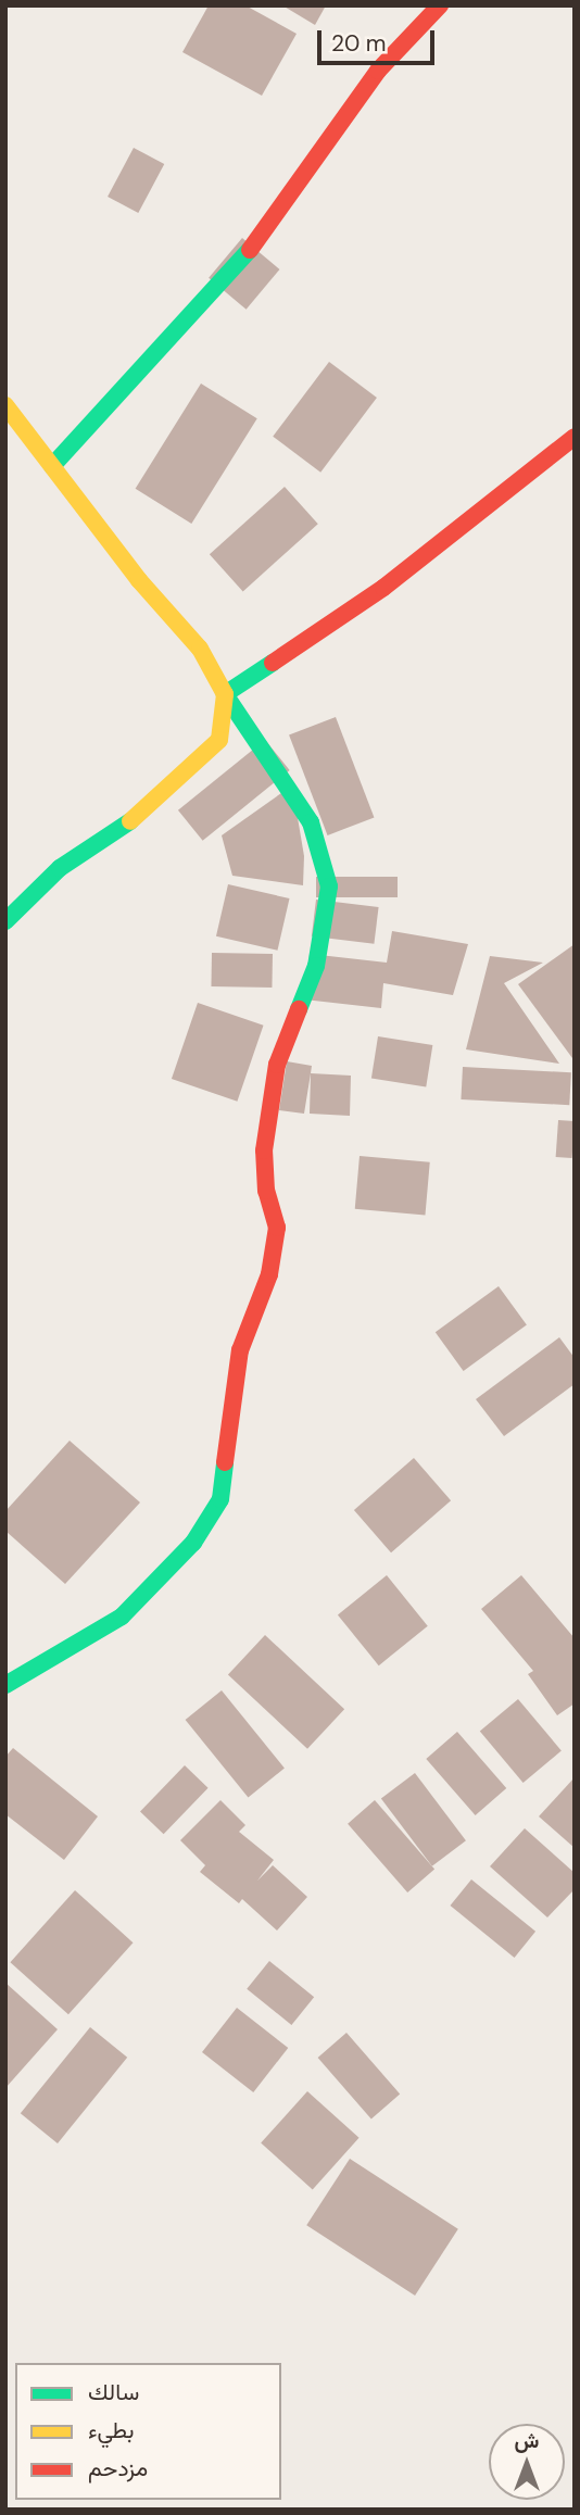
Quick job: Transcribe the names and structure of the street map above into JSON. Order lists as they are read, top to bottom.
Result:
{
  "legend": ["سالك", "بطيء", "مزدحم"],
  "scale_bar": "20 m",
  "north": "top"
}
